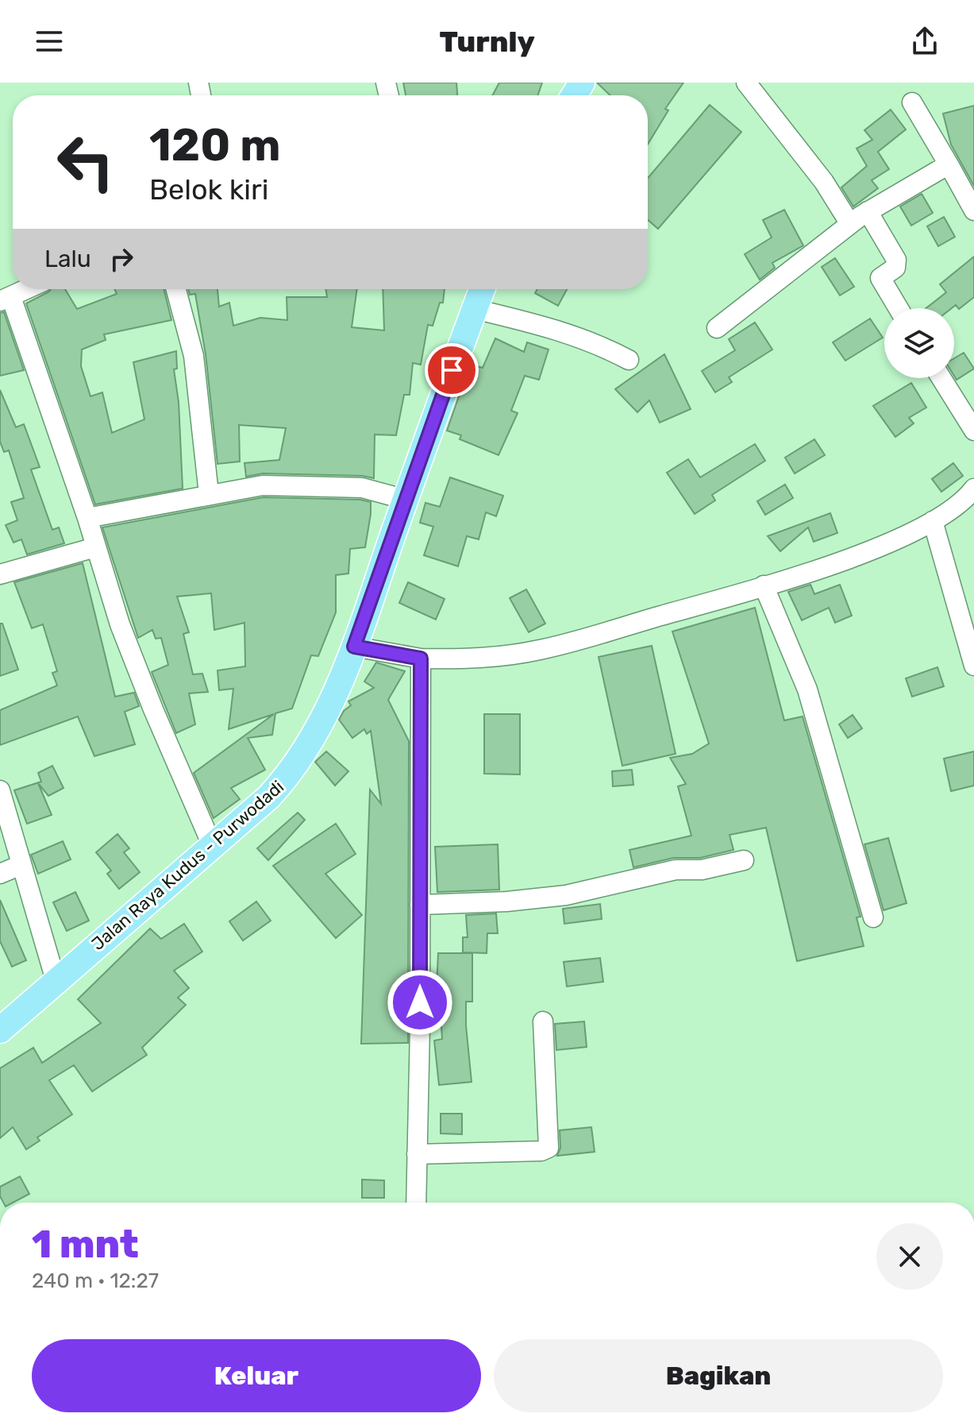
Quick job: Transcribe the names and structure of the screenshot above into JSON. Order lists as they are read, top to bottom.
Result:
{
  "streets": {
    "main road": ["Jalan Raya Kudus - Purwodadi"]
  },
  "page": {
    "header": "Turnly",
    "turn": ["120 m", "Belok kiri"],
    "then": "Lalu",
    "heading": ["1 mnt", "240 m · 12:27"],
    "buttons": ["Keluar", "Bagikan"]
  }
}
